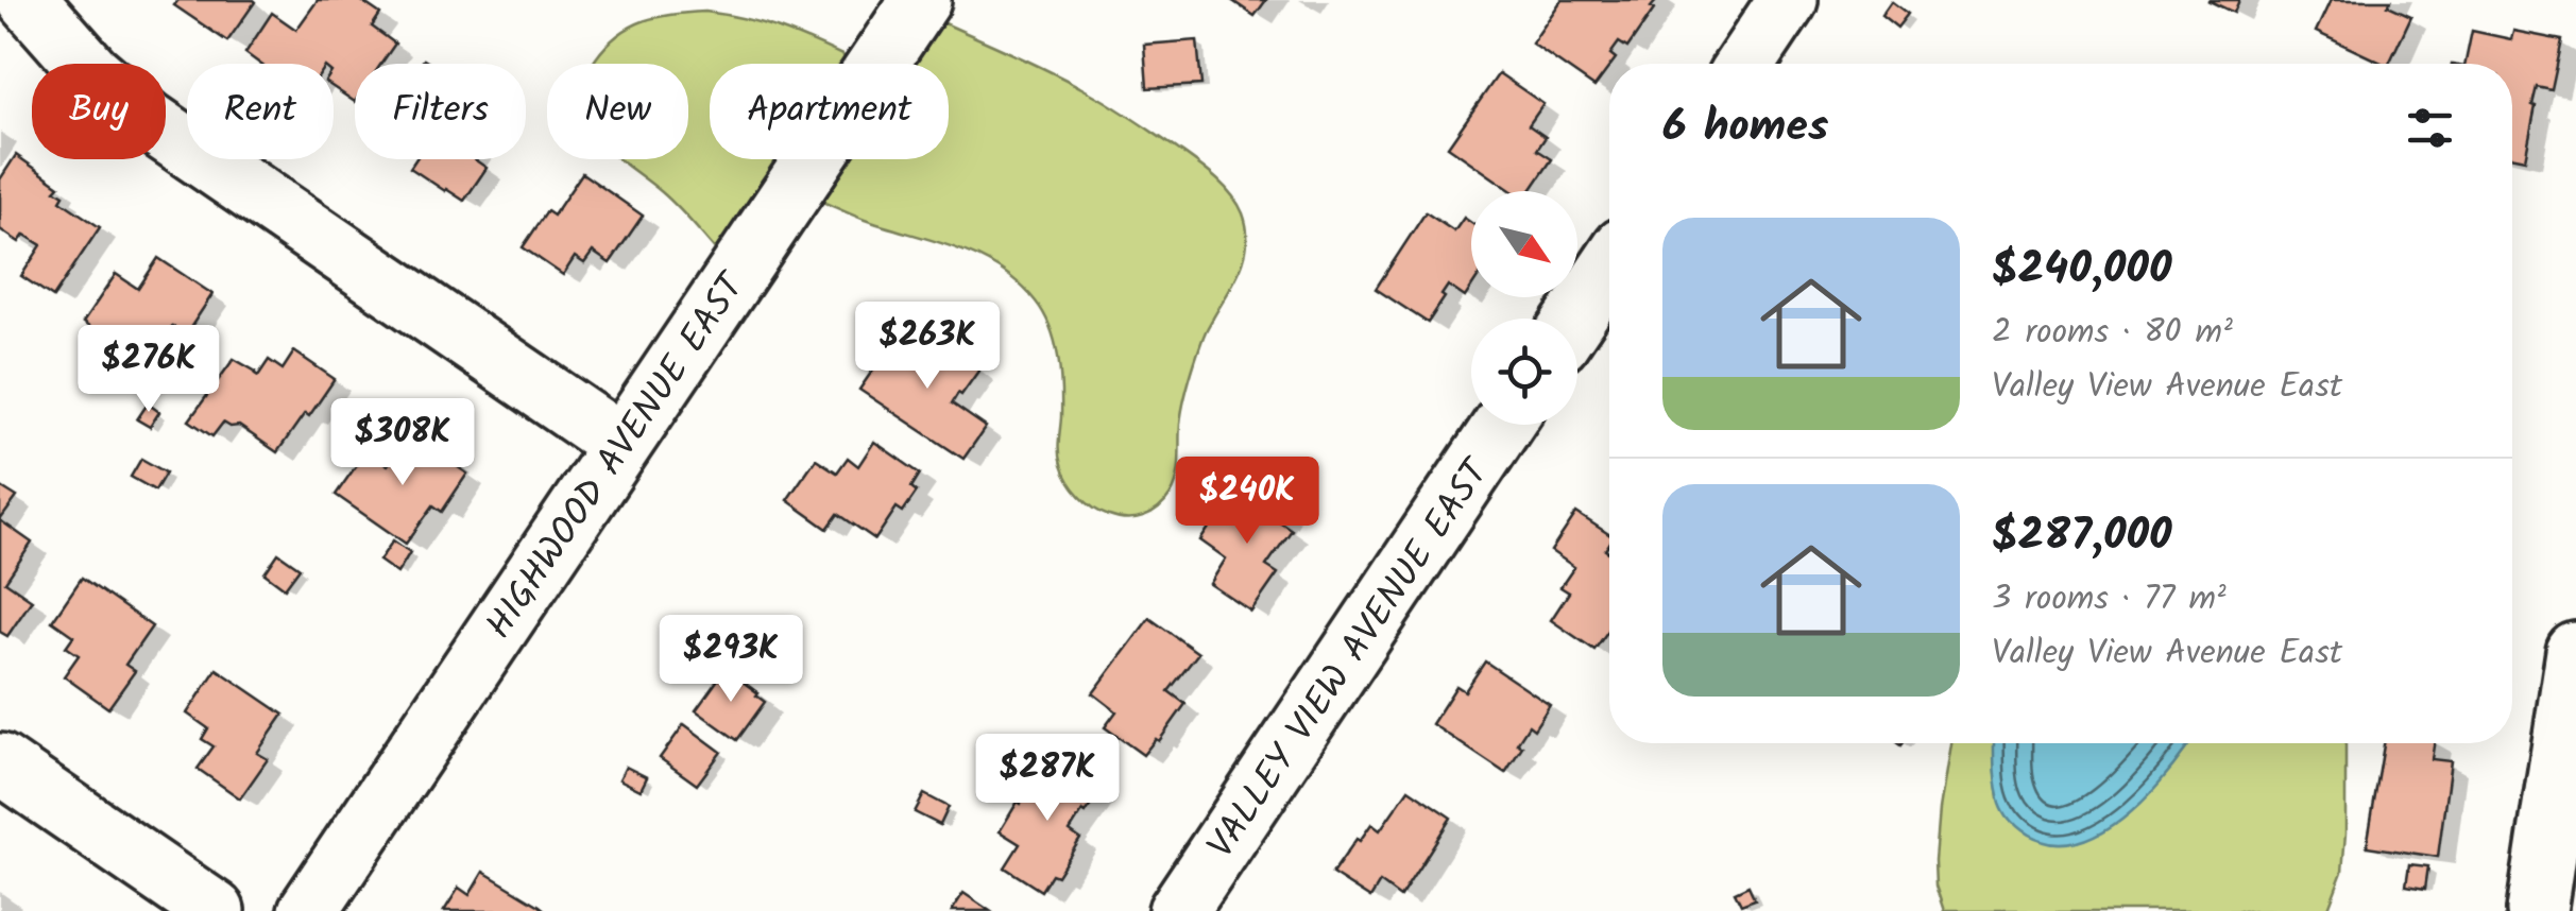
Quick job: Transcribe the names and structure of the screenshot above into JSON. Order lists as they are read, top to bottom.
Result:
{
  "streets": {
    "street": ["HIGHWOOD AVENUE EAST", "VALLEY VIEW AVENUE EAST"]
  },
  "north": "bottom right",
  "page": {
    "chip": [
      "Buy",
      "Rent",
      "Filters",
      "New",
      "Apartment"
    ],
    "heading": "6 homes",
    "list": [
      {
        "name": "$240,000",
        "note": "2 rooms · 80 m² · Valley View Avenue East"
      },
      {
        "name": "$287,000",
        "note": "3 rooms · 77 m² · Valley View Avenue East"
      }
    ],
    "price": [
      "$263K",
      "$276K",
      "$308K",
      "$240K",
      "$293K",
      "$287K"
    ]
  }
}
